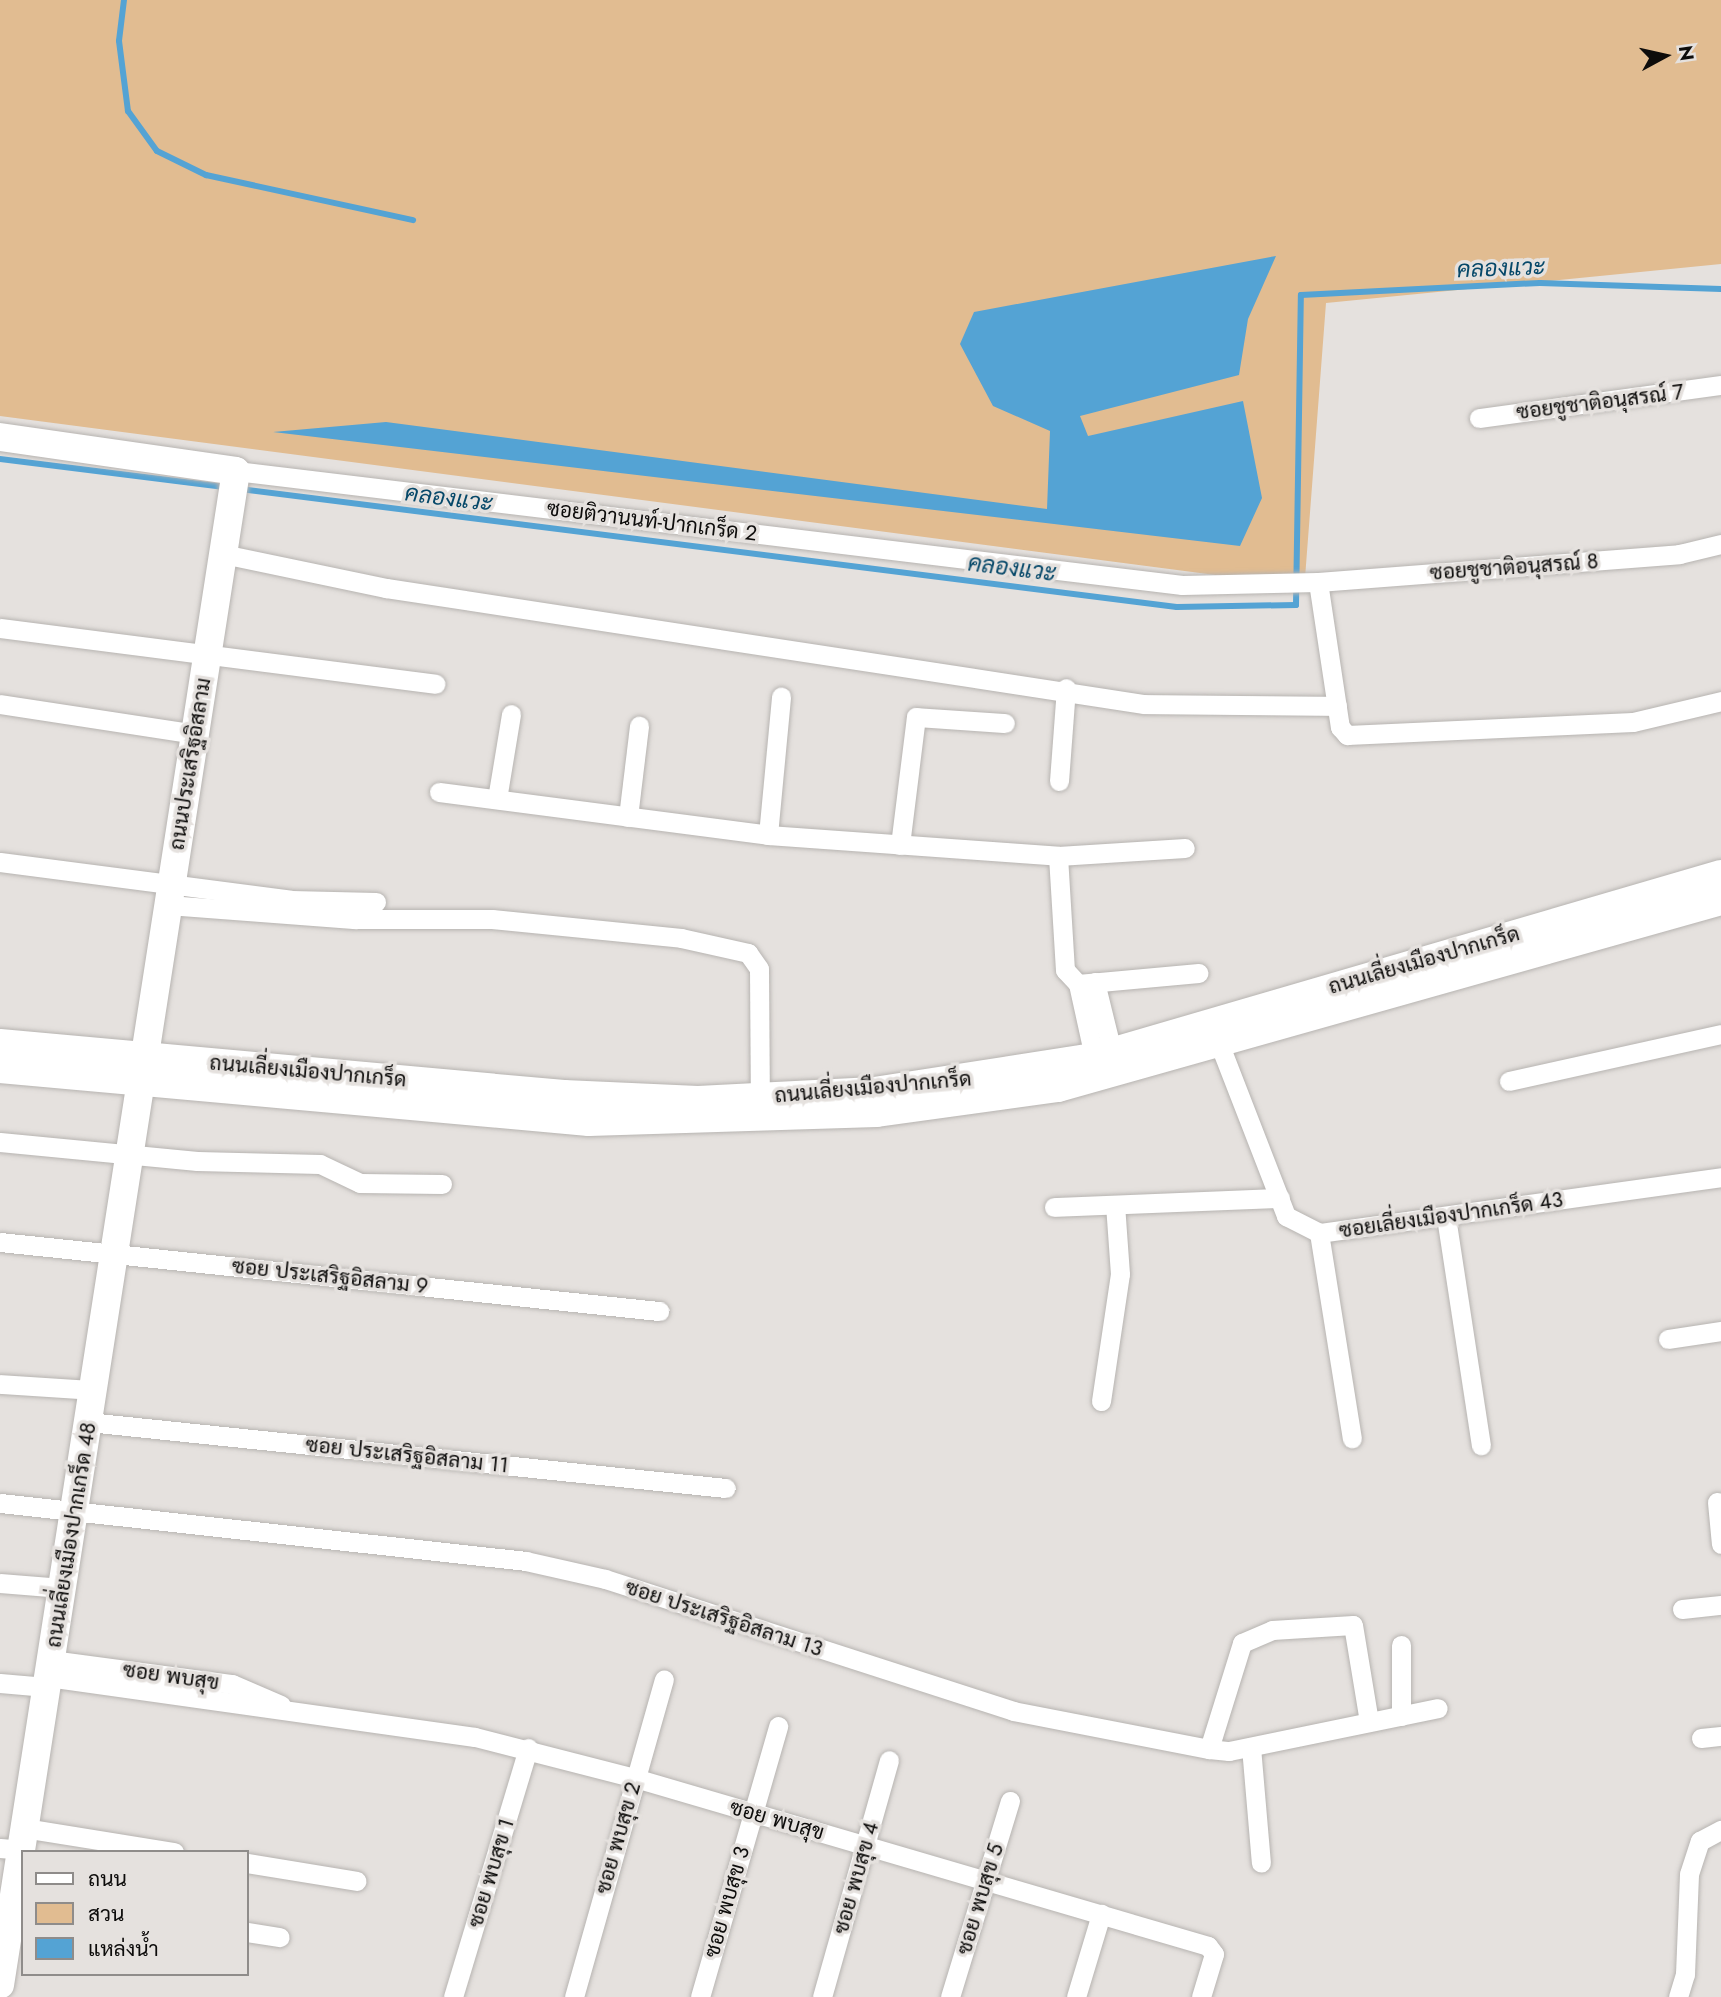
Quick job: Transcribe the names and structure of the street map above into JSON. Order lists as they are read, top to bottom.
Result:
{
  "streets": {
    "main road": [
      "ซอยติวานนท์-ปากเกร็ด 2",
      "ถนนประเสริฐอิสลาม",
      "ถนนเลี่ยงเมืองปากเกร็ด",
      "ถนนเลี่ยงเมืองปากเกร็ด 48"
    ],
    "street": [
      "ซอยชูชาติอนุสรณ์ 7",
      "ซอยชูชาติอนุสรณ์ 8",
      "ซอยเลี่ยงเมืองปากเกร็ด 43",
      "ซอย ประเสริฐอิสลาม 9",
      "ซอย ประเสริฐอิสลาม 11",
      "ซอย ประเสริฐอิสลาม 13",
      "ซอย พบสุข",
      "ซอย พบสุข 2",
      "ซอย พบสุข 1",
      "ซอย พบสุข 4",
      "ซอย พบสุข 5",
      "ซอย พบสุข 3"
    ]
  },
  "crossings": [
    ["ซอยติวานนท์-ปากเกร็ด 2", "ซอยชูชาติอนุสรณ์ 8"],
    ["ซอยติวานนท์-ปากเกร็ด 2", "ถนนประเสริฐอิสลาม"],
    ["ถนนประเสริฐอิสลาม", "ถนนเลี่ยงเมืองปากเกร็ด"],
    ["ถนนประเสริฐอิสลาม", "ถนนเลี่ยงเมืองปากเกร็ด 48"],
    ["ถนนเลี่ยงเมืองปากเกร็ด", "ซอยเลี่ยงเมืองปากเกร็ด 43"],
    ["ถนนเลี่ยงเมืองปากเกร็ด", "ถนนเลี่ยงเมืองปากเกร็ด 48"],
    ["ซอย ประเสริฐอิสลาม 9", "ถนนเลี่ยงเมืองปากเกร็ด 48"],
    ["ซอย ประเสริฐอิสลาม 11", "ถนนเลี่ยงเมืองปากเกร็ด 48"],
    ["ถนนเลี่ยงเมืองปากเกร็ด 48", "ซอย ประเสริฐอิสลาม 13"],
    ["ถนนเลี่ยงเมืองปากเกร็ด 48", "ซอย พบสุข"],
    ["ซอย พบสุข", "ซอย พบสุข 2"],
    ["ซอย พบสุข", "ซอย พบสุข 1"],
    ["ซอย พบสุข", "ซอย พบสุข 4"],
    ["ซอย พบสุข", "ซอย พบสุข 5"],
    ["ซอย พบสุข", "ซอย พบสุข 3"]
  ],
  "water": ["คลองแวะ"],
  "legend": ["ถนน", "สวน", "แหล่งน้ำ"],
  "north": "right"
}
